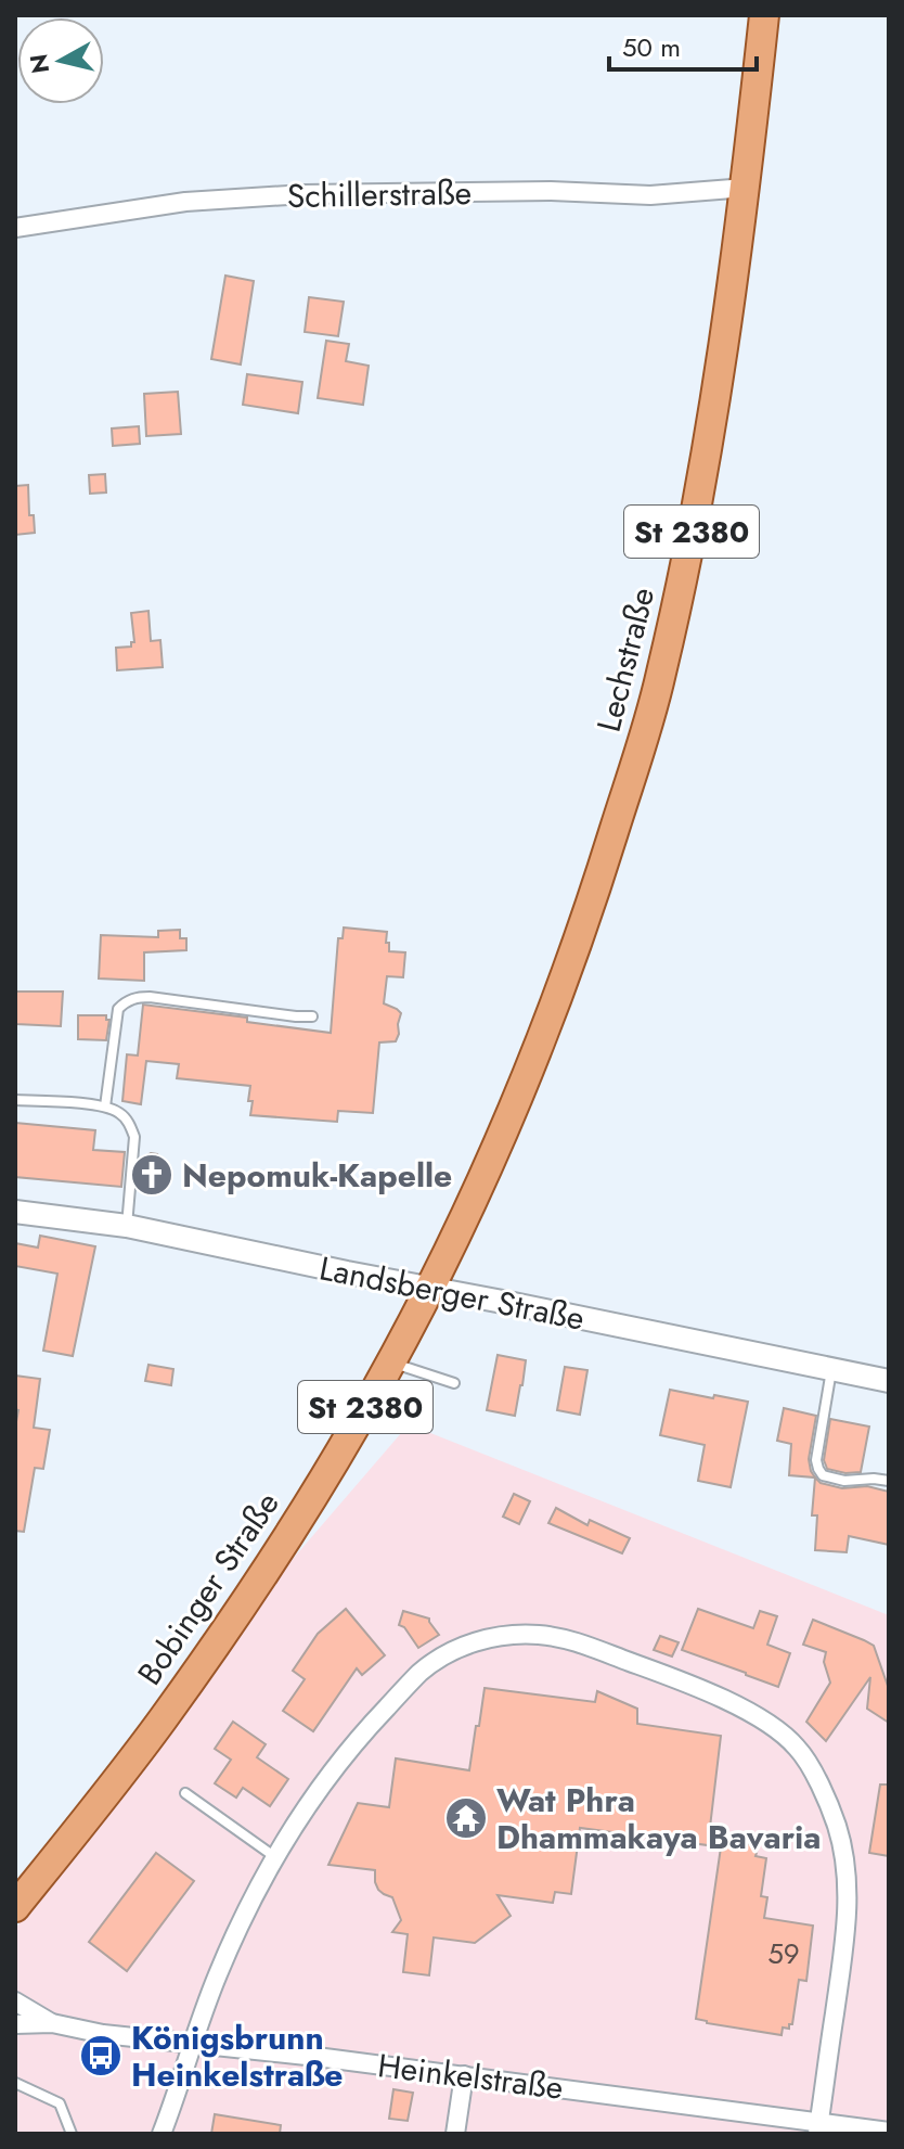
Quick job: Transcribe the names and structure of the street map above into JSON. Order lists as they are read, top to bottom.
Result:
{
  "streets": {
    "main road": ["St 2380", "Lechstraße", "Bobinger Straße"],
    "street": ["Schillerstraße", "Landsberger Straße", "Heinkelstraße"]
  },
  "crossings": [
    ["Schillerstraße", "Lechstraße"],
    ["Lechstraße", "Landsberger Straße"],
    ["Lechstraße", "Bobinger Straße"],
    ["Landsberger Straße", "Bobinger Straße"]
  ],
  "places": {
    "church": ["Nepomuk-Kapelle"],
    "temple": ["Wat Phra Dhammakaya Bavaria"],
    "bus stop": ["Königsbrunn Heinkelstraße"]
  },
  "house_numbers": ["59"],
  "scale_bar": "50 m",
  "north": "left"
}
